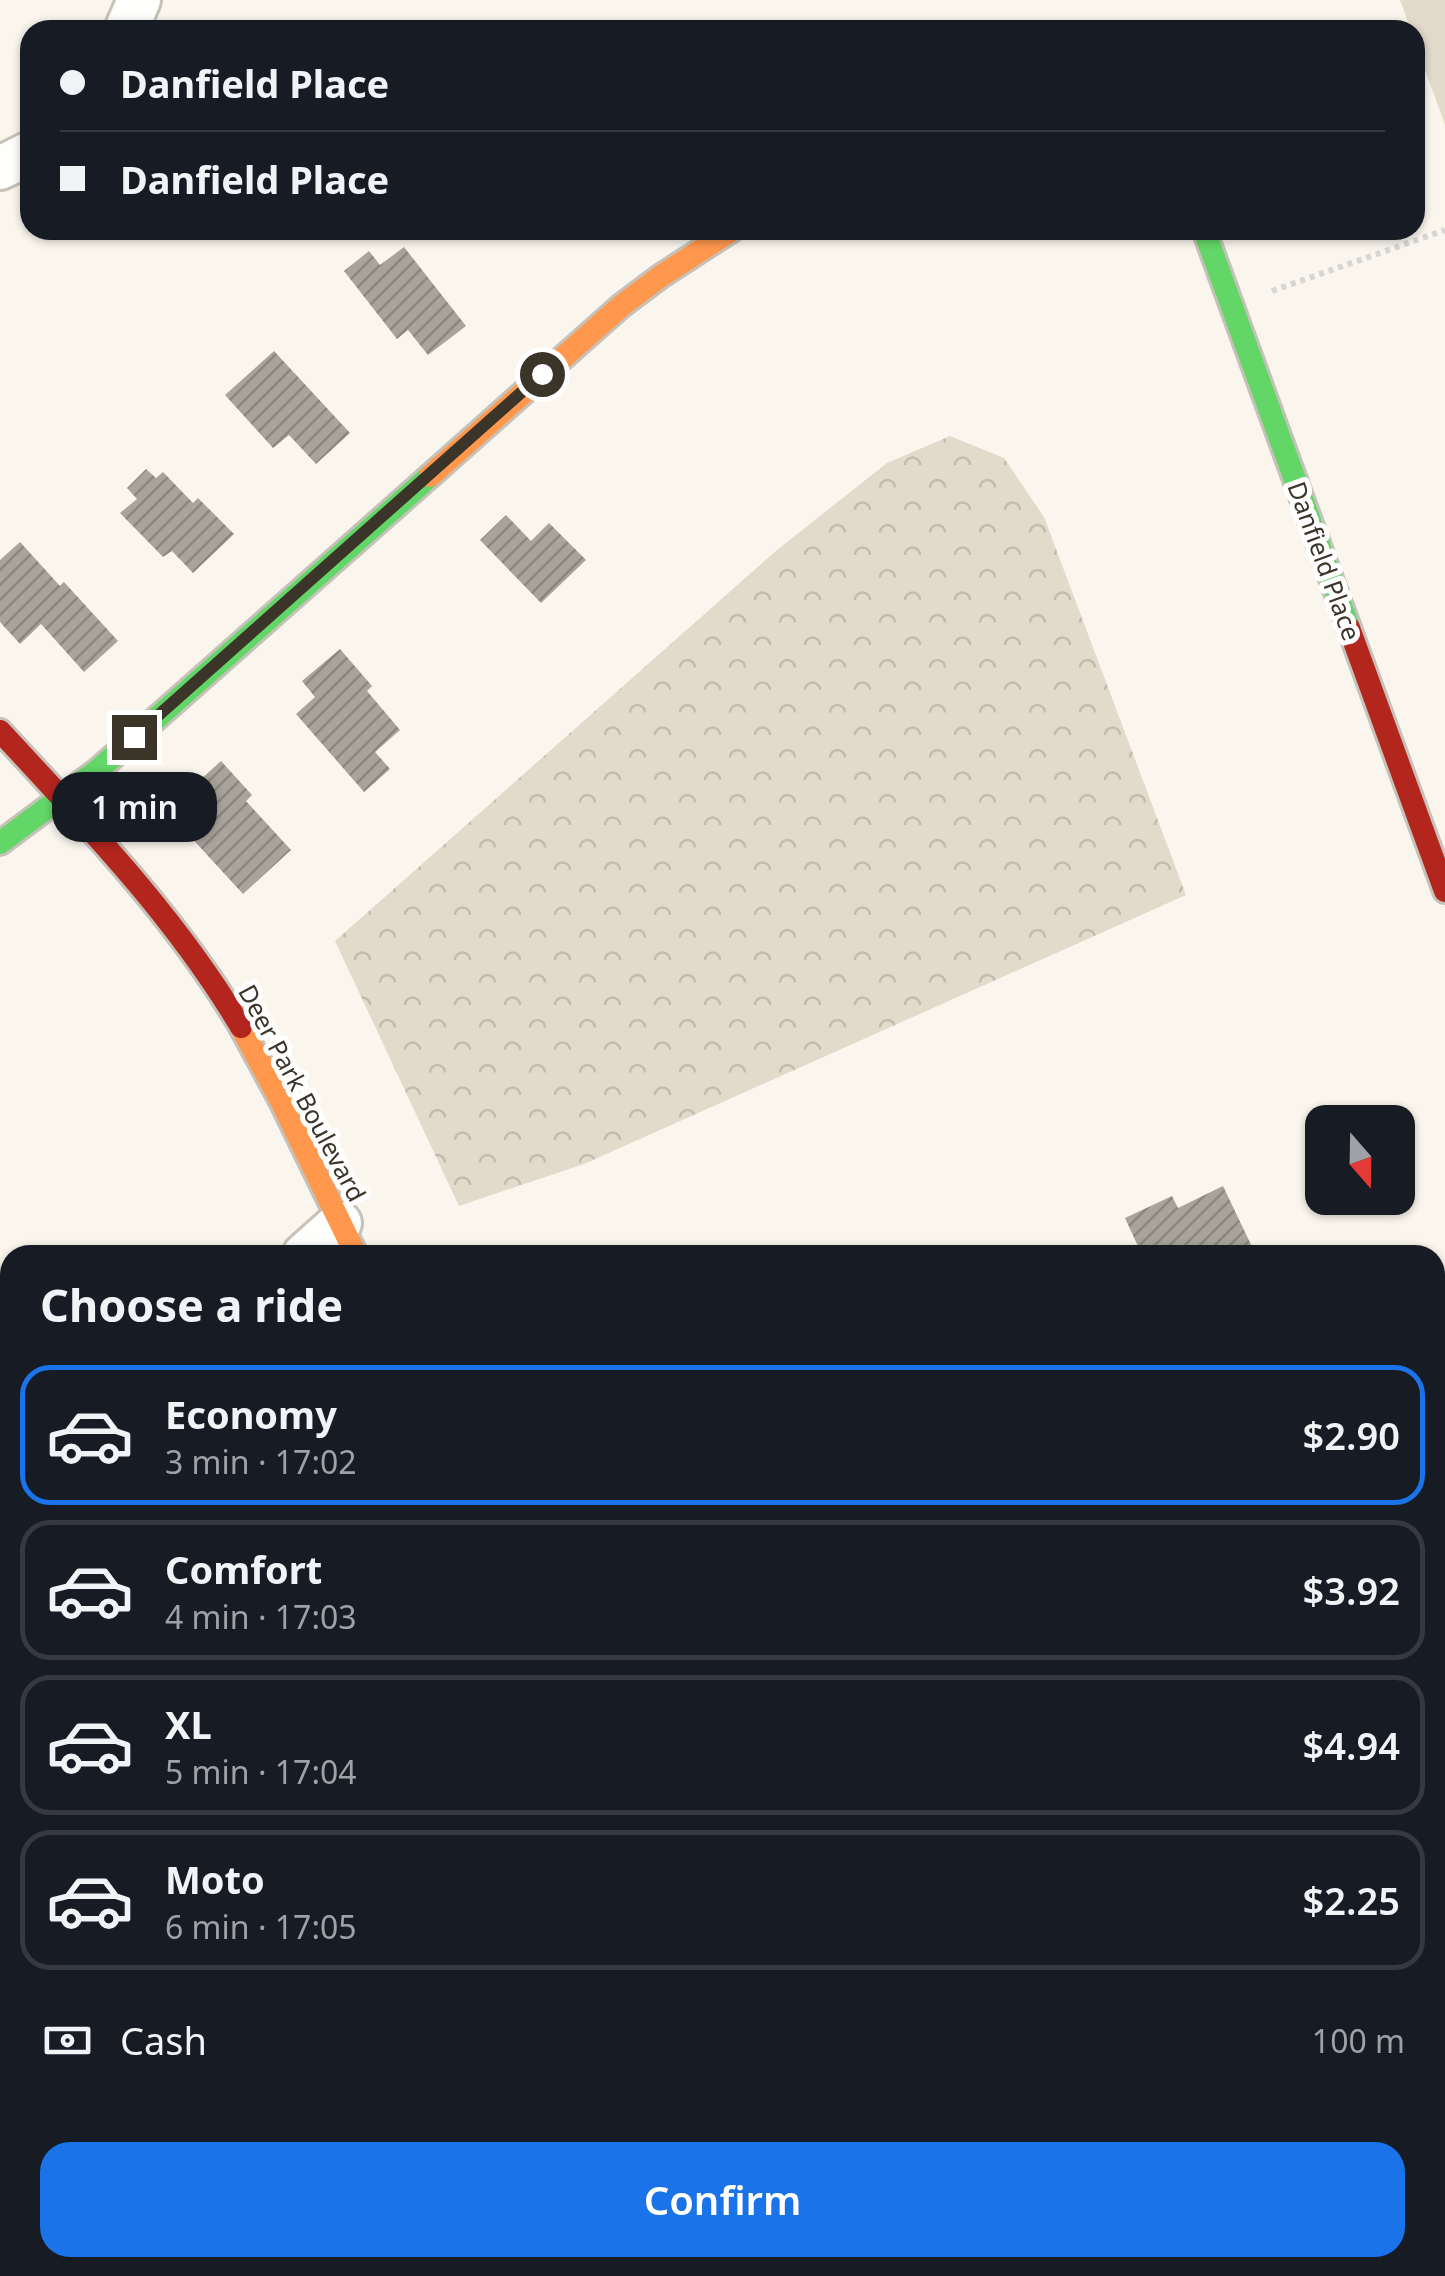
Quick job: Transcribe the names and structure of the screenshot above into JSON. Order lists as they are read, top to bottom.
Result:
{
  "streets": {
    "street": ["Danfield Place", "Deer Park Boulevard"]
  },
  "north": "bottom",
  "page": {
    "banner": ["Danfield Place", "Danfield Place"],
    "bubble": "1 min",
    "heading": "Choose a ride",
    "list": [
      {
        "name": "Economy",
        "note": "3 min · 17:02",
        "value": "$2.90"
      },
      {
        "name": "Comfort",
        "note": "4 min · 17:03",
        "value": "$3.92"
      },
      {
        "name": "XL",
        "note": "5 min · 17:04",
        "value": "$4.94"
      },
      {
        "name": "Moto",
        "note": "6 min · 17:05",
        "value": "$2.25"
      }
    ],
    "pay": ["Cash", "100 m"],
    "buttons": "Confirm"
  }
}
